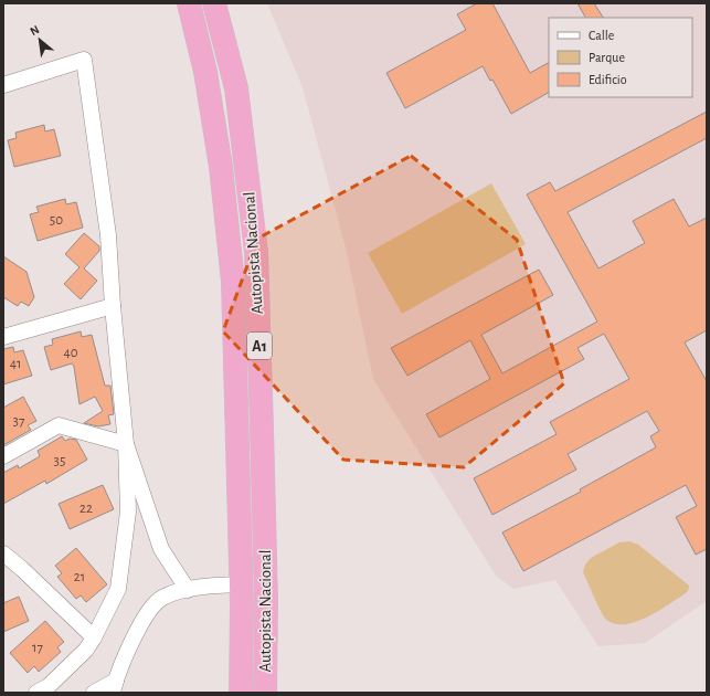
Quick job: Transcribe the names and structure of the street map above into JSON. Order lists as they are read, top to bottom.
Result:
{
  "streets": {
    "highway": ["Autopista Nacional", "A1"]
  },
  "house_numbers": [
    "50",
    "40",
    "41",
    "37",
    "35",
    "22",
    "21",
    "17"
  ],
  "legend": ["Calle", "Parque", "Edificio"],
  "north": "top left"
}
